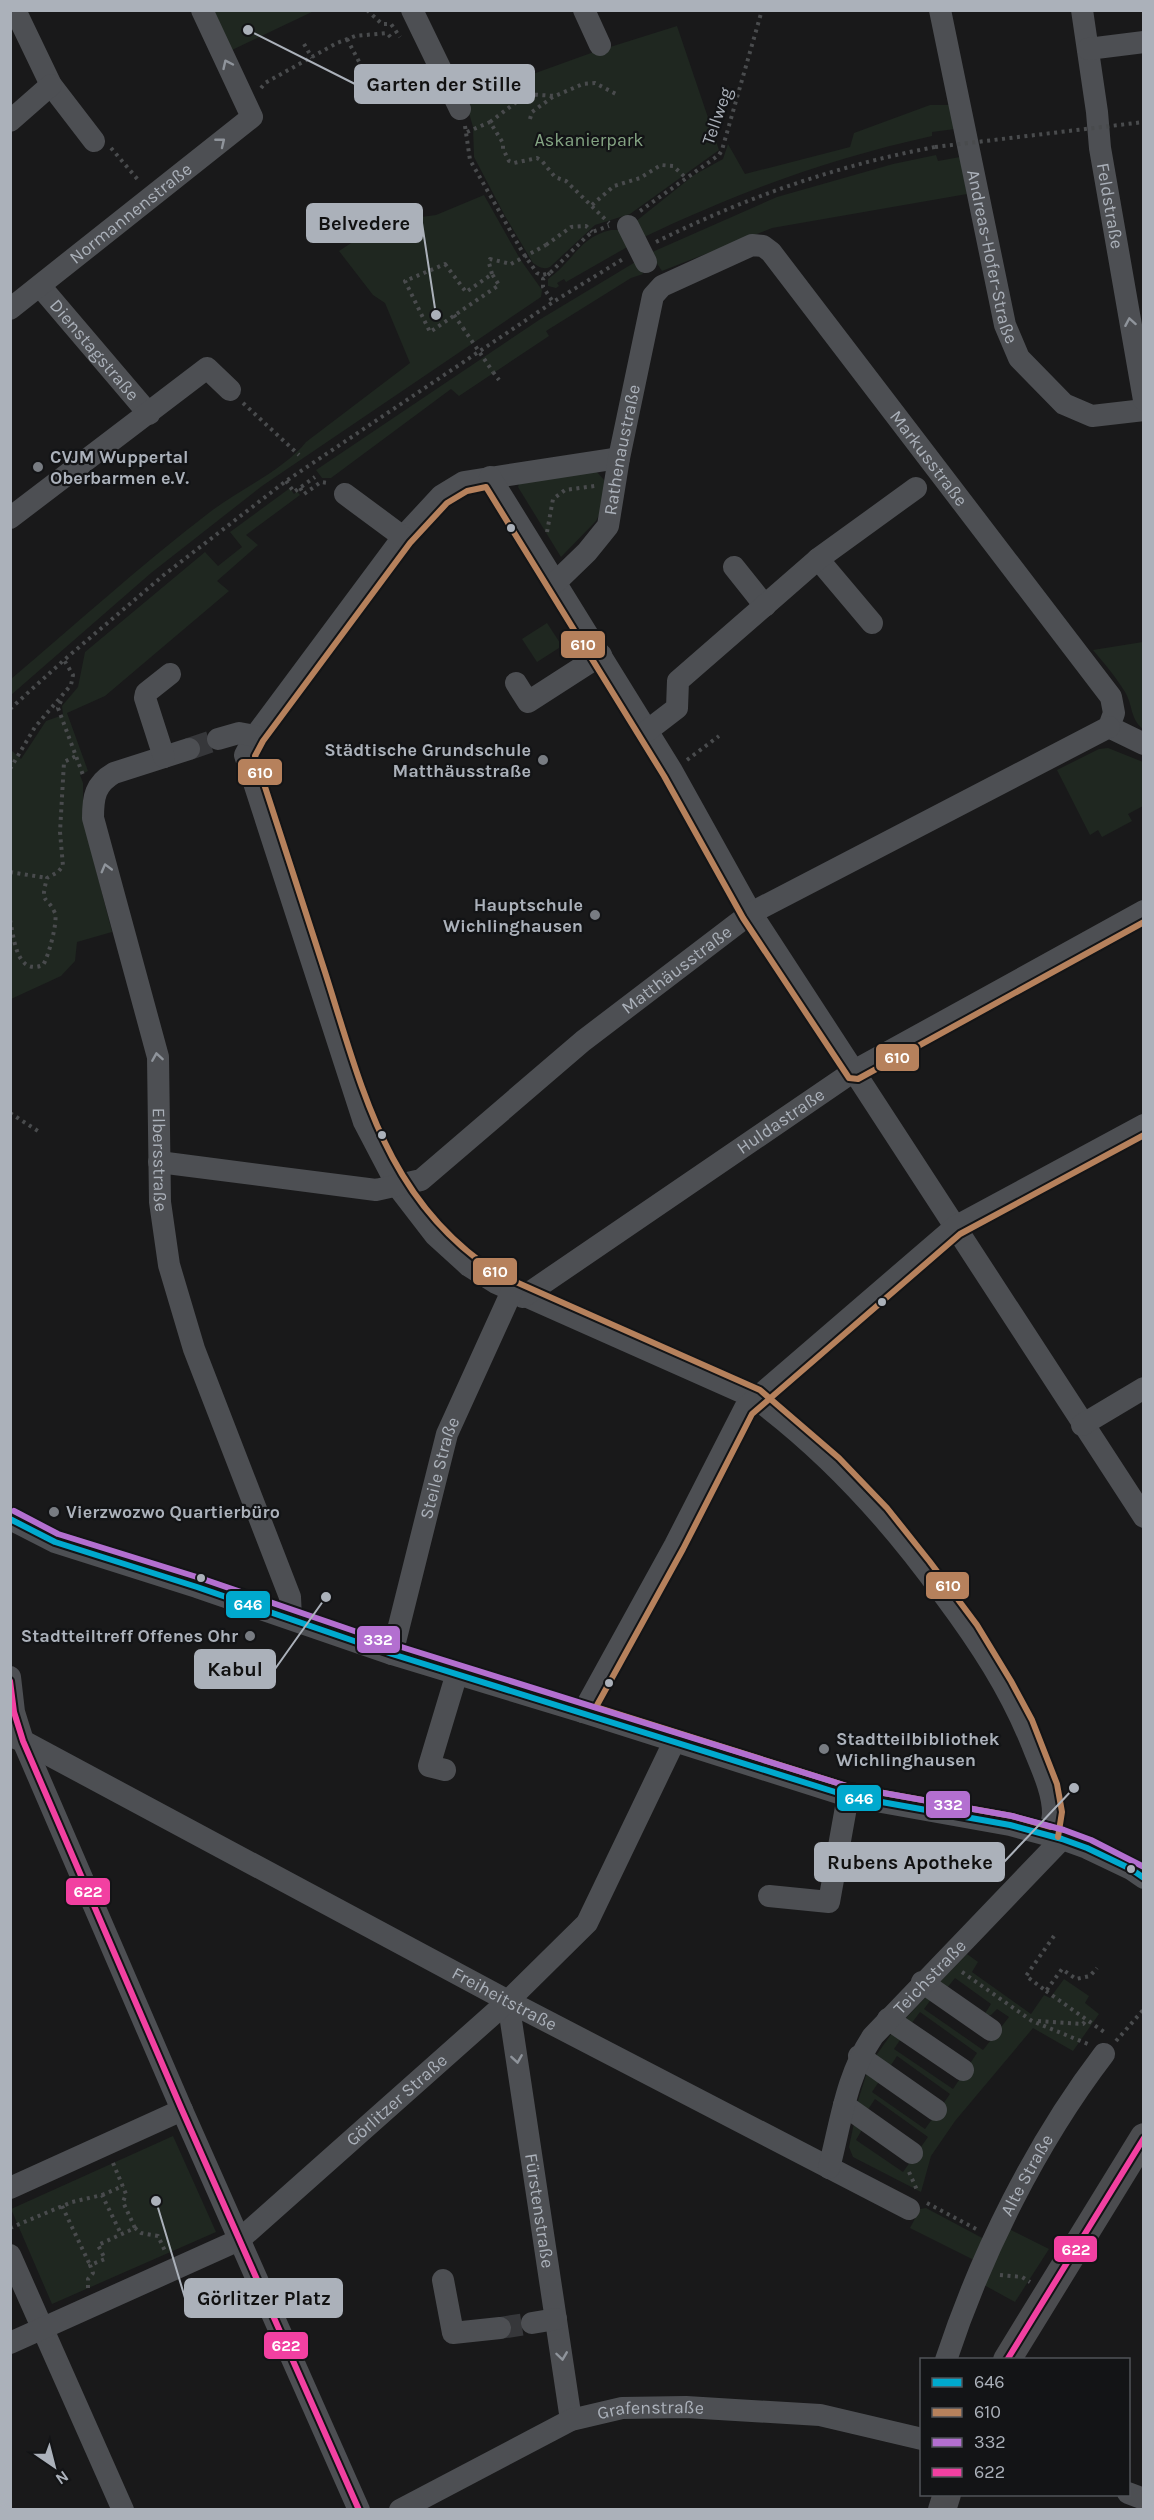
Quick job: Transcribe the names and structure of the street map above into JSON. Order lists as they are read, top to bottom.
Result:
{
  "streets": {
    "street": [
      "Feldstraße",
      "Normannenstraße",
      "Andreas-Hofer-Straße",
      "Dienstagstraße",
      "Rathenaustraße",
      "Markusstraße",
      "Matthäusstraße",
      "Huldastraße",
      "Elbersstraße",
      "Steile Straße",
      "Teichstraße",
      "Freiheitstraße",
      "Görlitzer Straße",
      "Alte Straße",
      "Fürstenstraße",
      "Grafenstraße"
    ],
    "path": ["Tellweg"]
  },
  "crossings": [
    ["Normannenstraße", "Dienstagstraße"],
    ["Rathenaustraße", "Markusstraße"],
    ["Markusstraße", "Matthäusstraße"],
    ["Matthäusstraße", "Elbersstraße"],
    ["Huldastraße", "Steile Straße"],
    ["Teichstraße", "Freiheitstraße"],
    ["Freiheitstraße", "Görlitzer Straße"],
    ["Freiheitstraße", "Fürstenstraße"],
    ["Görlitzer Straße", "Fürstenstraße"],
    ["Fürstenstraße", "Grafenstraße"]
  ],
  "one_way": ["Feldstraße", "Normannenstraße", "Fürstenstraße"],
  "parks": ["Askanierpark"],
  "places": [
    "Garten der Stille",
    "Belvedere",
    "CVJM Wuppertal Oberbarmen e.V.",
    "Städtische Grundschule Matthäusstraße",
    "Hauptschule Wichlinghausen",
    "Vierzwozwo Quartierbüro",
    "Kabul",
    "Stadtteiltreff Offenes Ohr",
    "Stadtteilbibliothek Wichlinghausen",
    "Rubens Apotheke",
    "Görlitzer Platz"
  ],
  "lines": [
    "transit line 610",
    "transit line 332",
    "transit line 646",
    "transit line 622"
  ],
  "legend": [
    "646",
    "610",
    "332",
    "622"
  ],
  "north": "bottom right"
}
